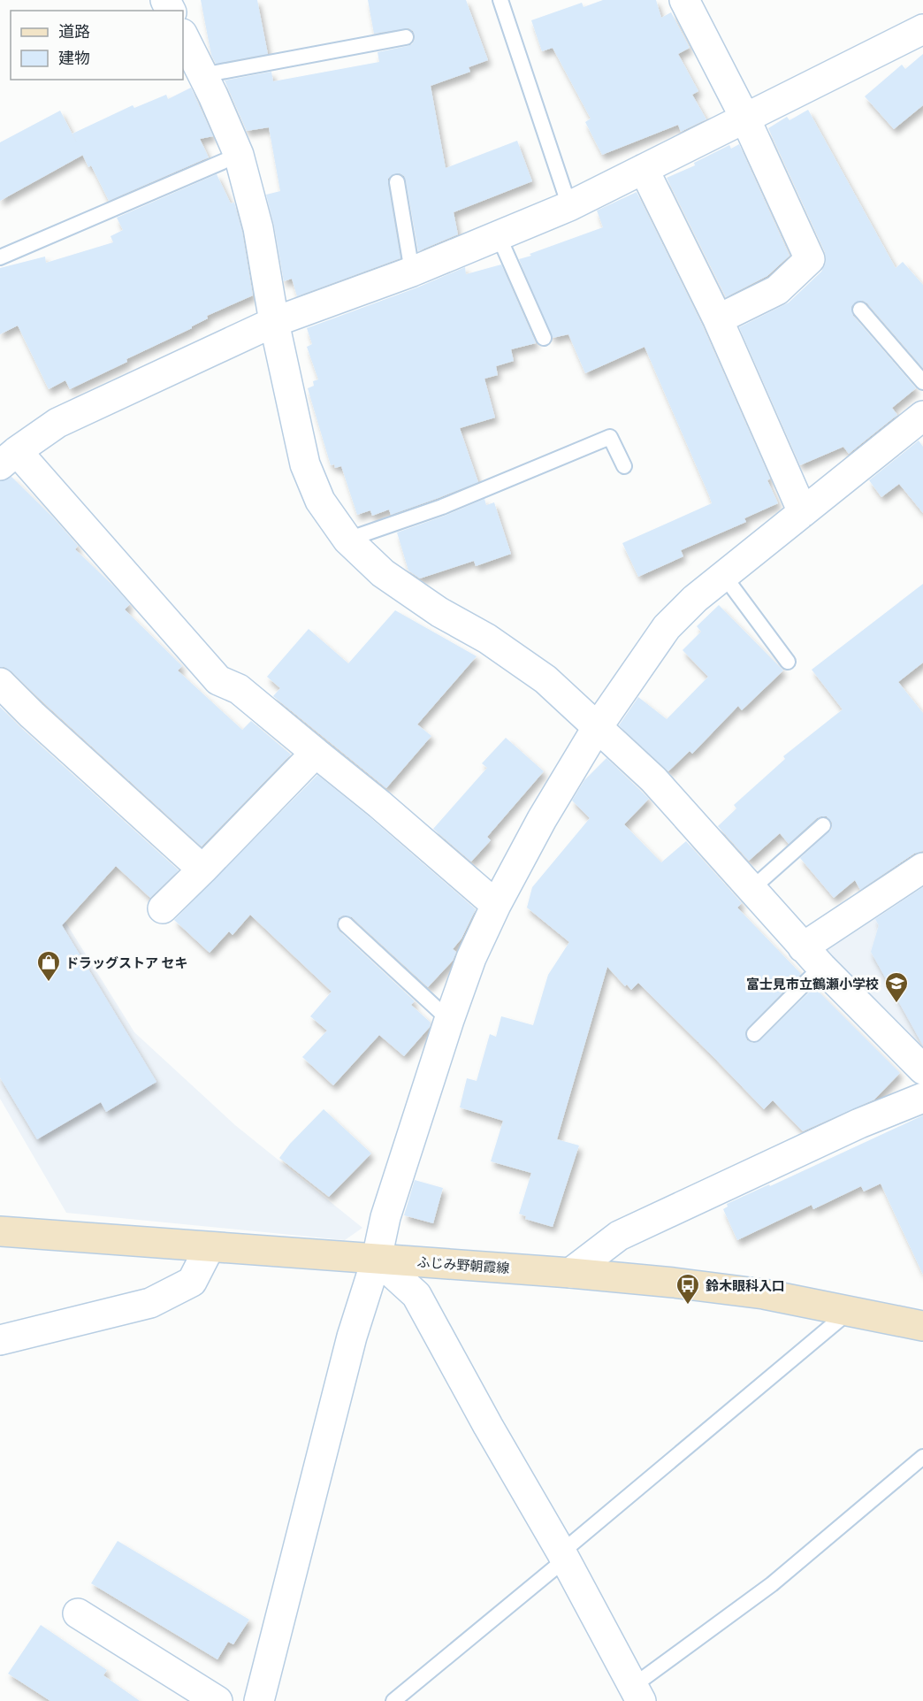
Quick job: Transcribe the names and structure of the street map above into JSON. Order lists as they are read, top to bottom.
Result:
{
  "streets": {
    "main road": ["ふじみ野朝霞線"]
  },
  "places": {
    "shop": ["ドラッグストア セキ"],
    "school or university": ["富士見市立鶴瀬小学校"],
    "bus stop": ["鈴木眼科入口"]
  },
  "legend": ["道路", "建物"]
}
